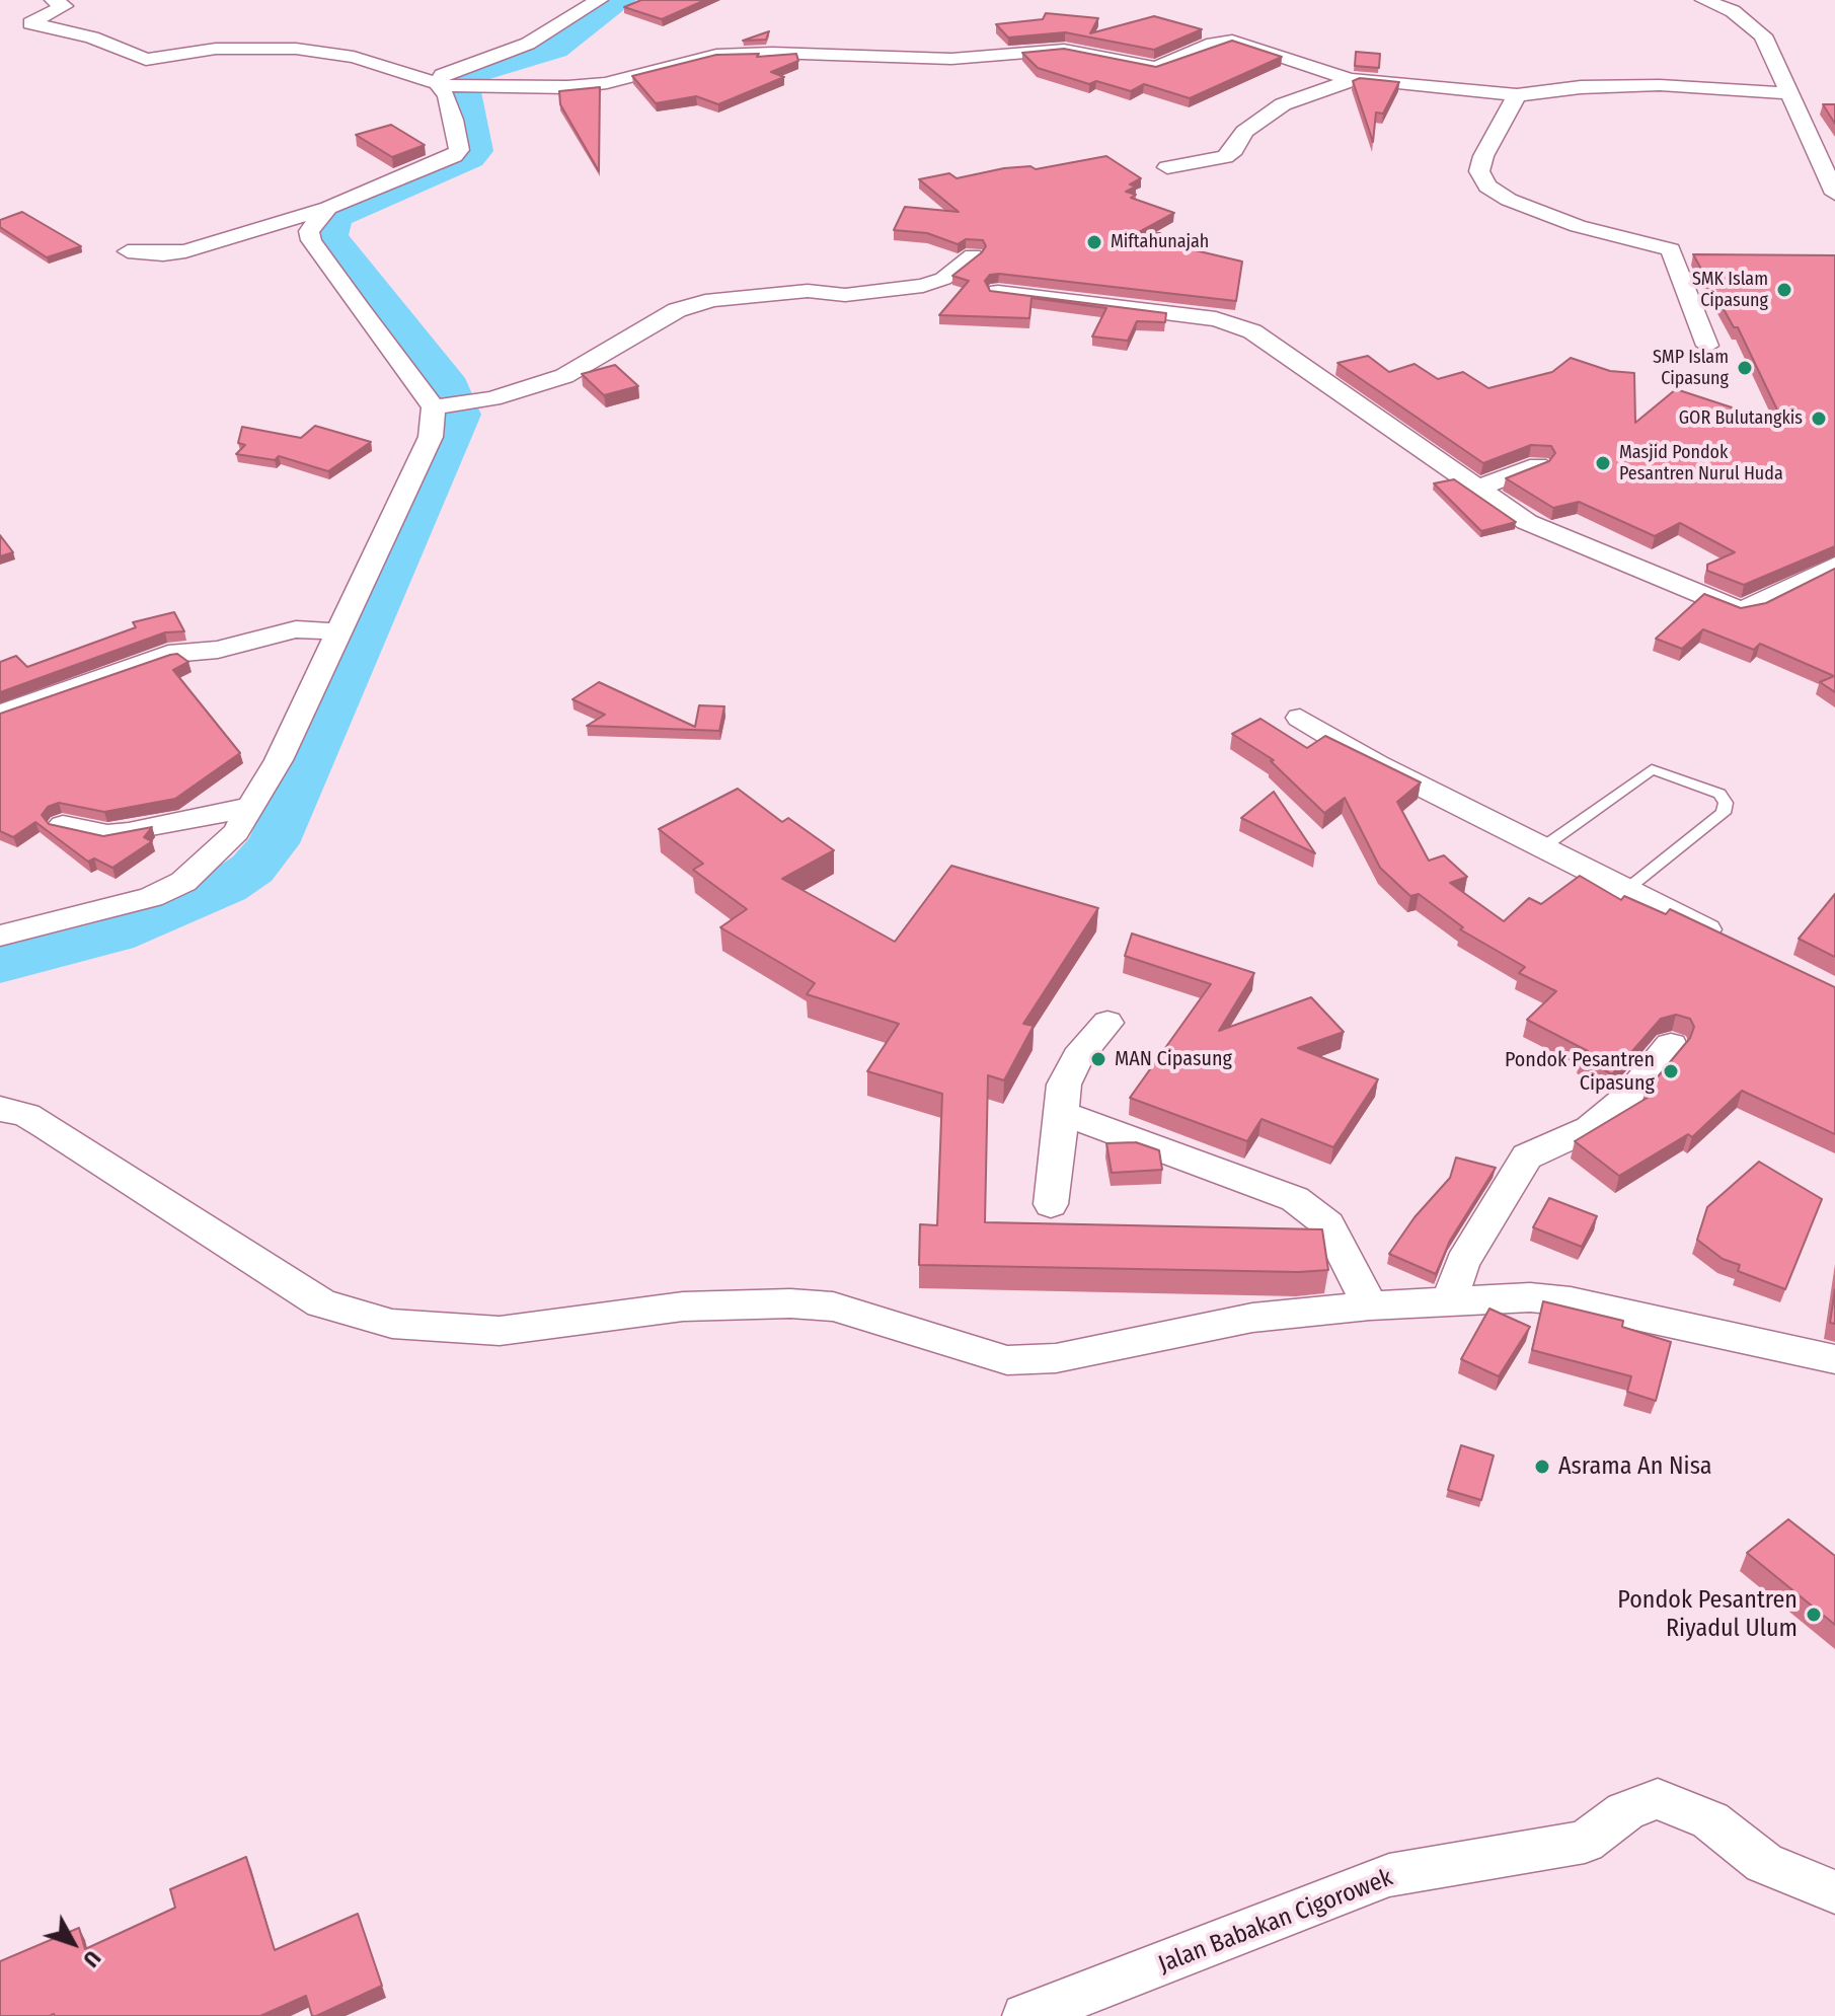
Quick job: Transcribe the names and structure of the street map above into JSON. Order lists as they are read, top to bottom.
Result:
{
  "streets": {
    "street": ["Jalan Babakan Cigorowek"]
  },
  "places": [
    "Miftahunajah",
    "SMK Islam Cipasung",
    "SMP Islam Cipasung",
    "GOR Bulutangkis",
    "Masjid Pondok Pesantren Nurul Huda",
    "MAN Cipasung",
    "Pondok Pesantren Cipasung",
    "Asrama An Nisa",
    "Pondok Pesantren Riyadul Ulum"
  ],
  "north": "bottom right"
}
